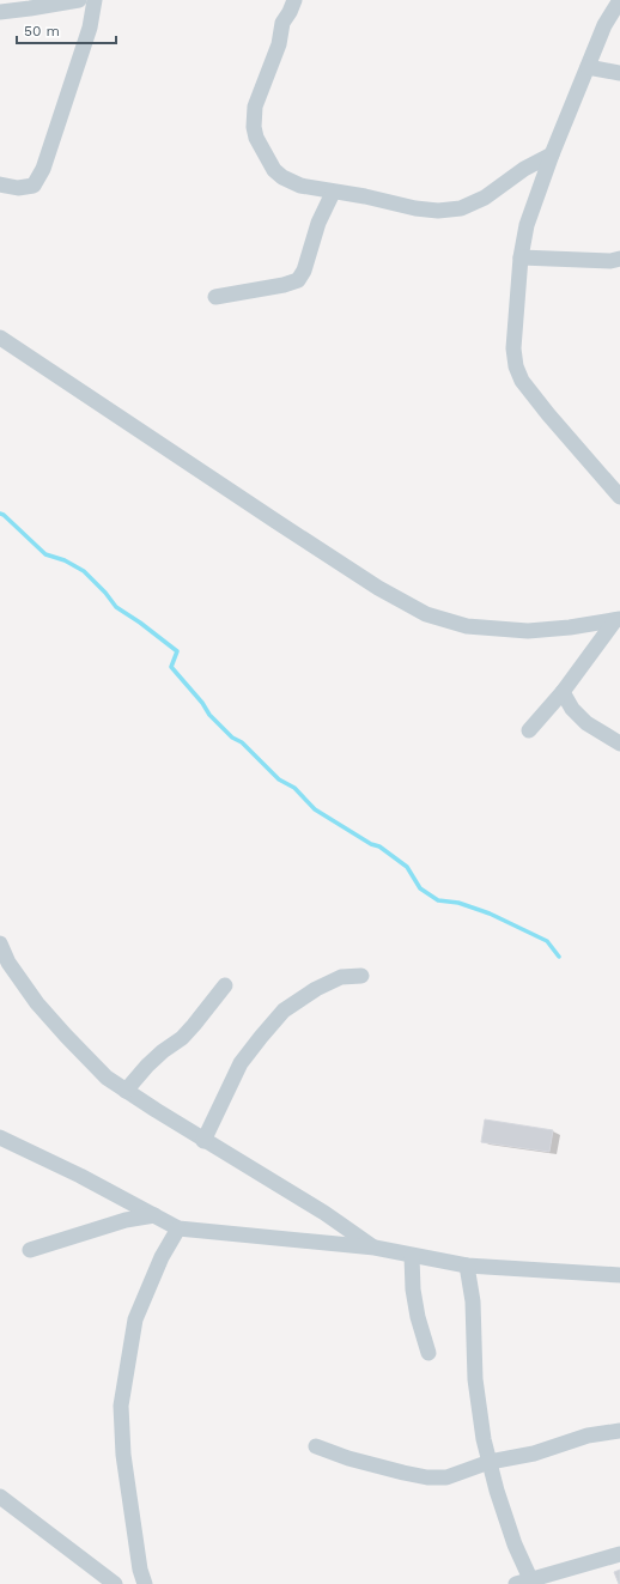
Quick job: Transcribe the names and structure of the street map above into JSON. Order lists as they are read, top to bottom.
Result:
{
  "scale_bar": "50 m"
}
